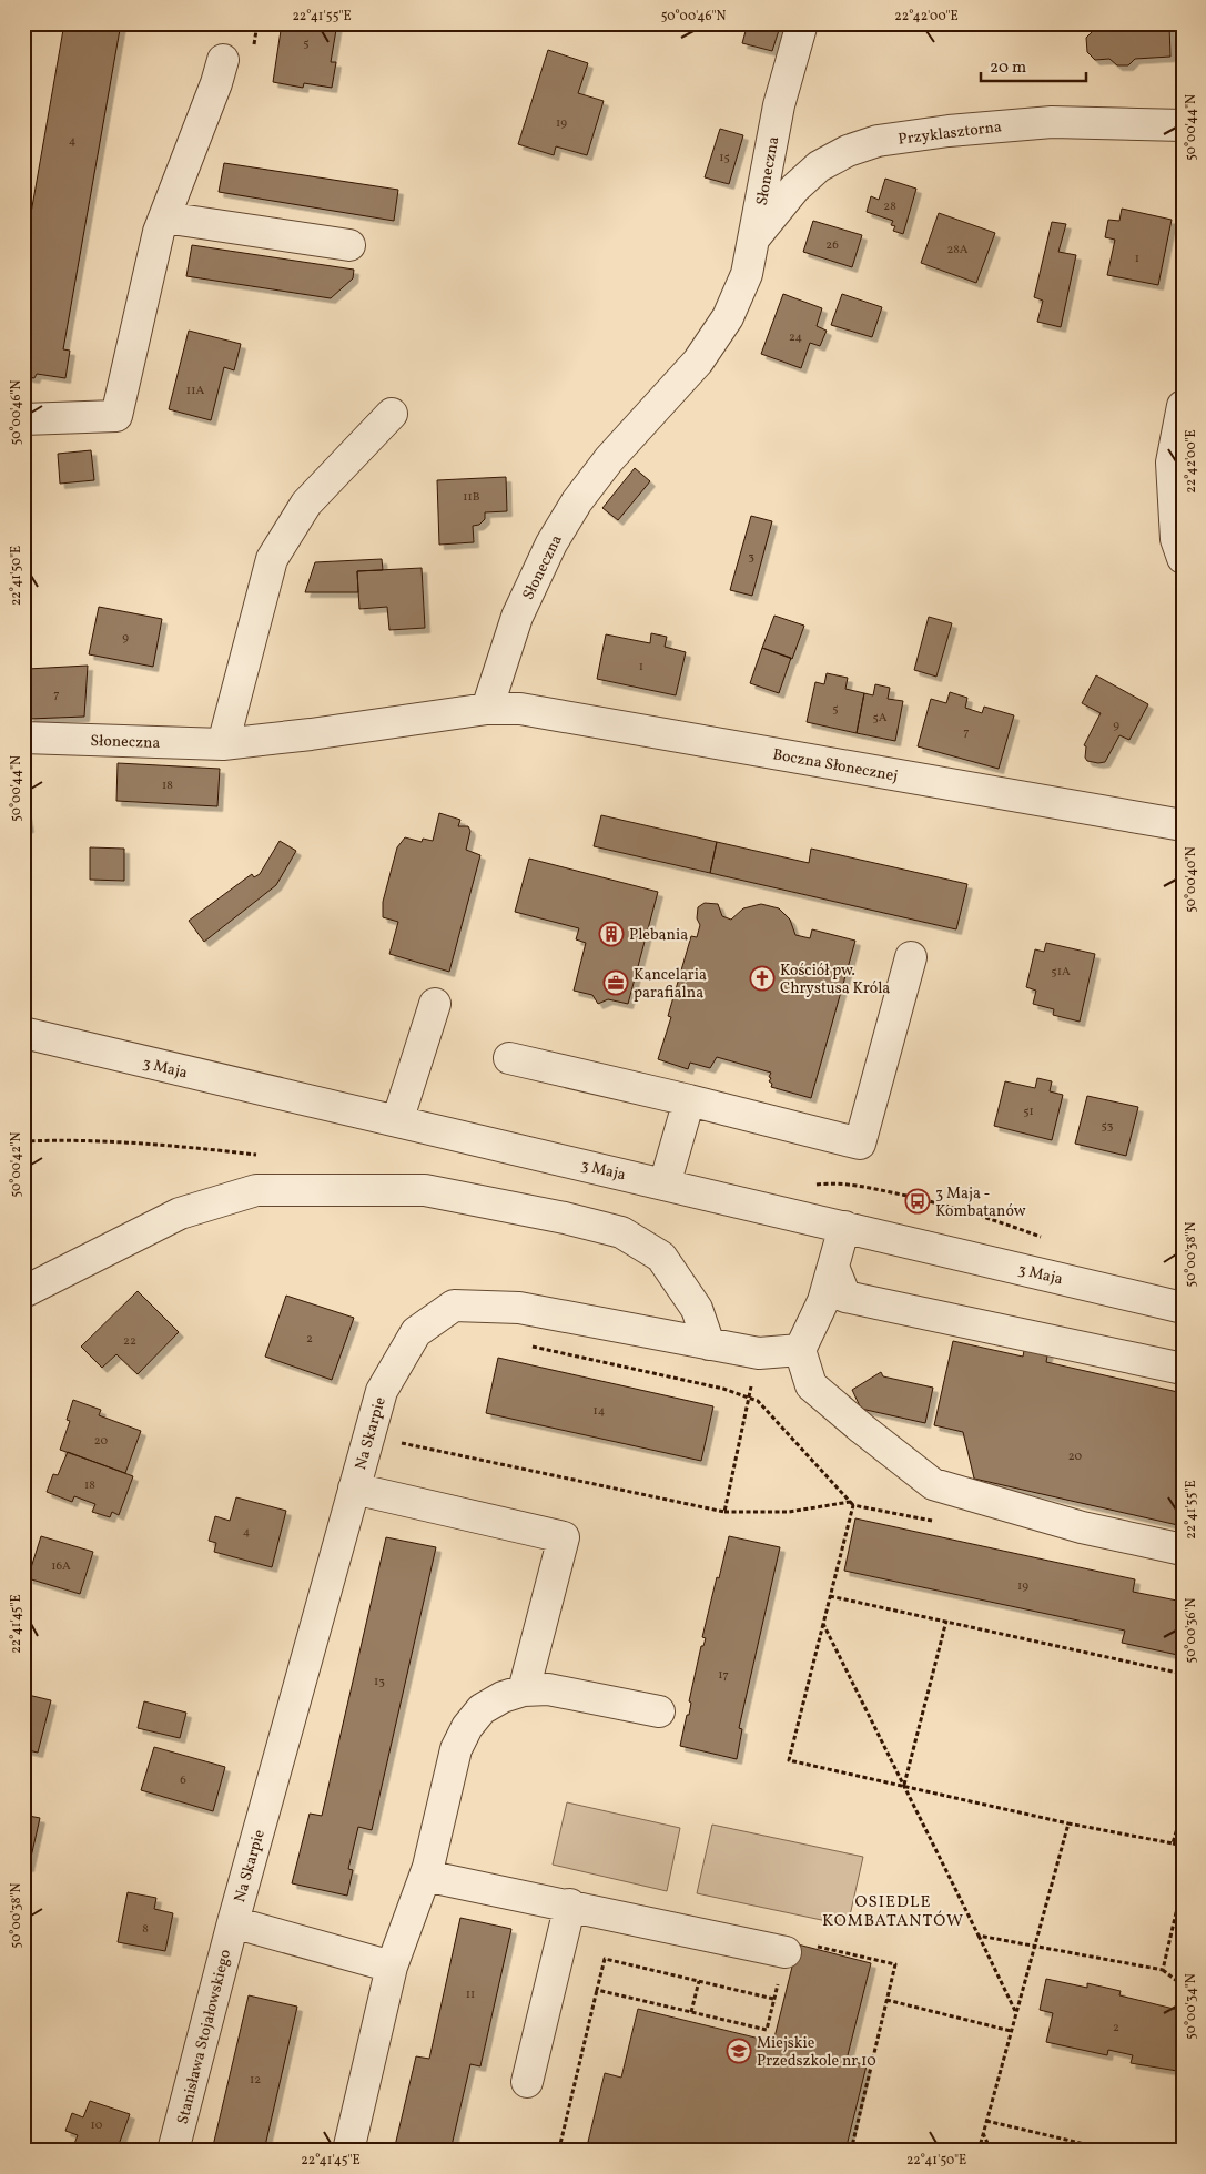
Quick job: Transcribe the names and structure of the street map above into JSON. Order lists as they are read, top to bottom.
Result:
{
  "streets": {
    "street": [
      "Przyklasztorna",
      "Słoneczna",
      "Boczna Słonecznej",
      "3 Maja",
      "Na Skarpie",
      "Stanisława Stojałowskiego"
    ]
  },
  "crossings": [
    ["Przyklasztorna", "Słoneczna"],
    ["Słoneczna", "Boczna Słonecznej"],
    ["Na Skarpie", "Stanisława Stojałowskiego"]
  ],
  "districts": ["OSIEDLE KOMBATANTÓW"],
  "places": {
    "building": ["Plebania"],
    "church": ["Kościół pw. Chrystusa Króla"],
    "office": ["Kancelaria parafialna"],
    "bus stop": ["3 Maja - Kombatanów"],
    "school or university": ["Miejskie Przedszkole nr 10"]
  },
  "house_numbers": [
    "5",
    "19",
    "4",
    "15",
    "28",
    "26",
    "28A",
    "1",
    "24",
    "11A",
    "11B",
    "3",
    "9",
    "1",
    "7",
    "5",
    "5A",
    "9",
    "7",
    "18",
    "51A",
    "51",
    "53",
    "2",
    "22",
    "14",
    "20",
    "20",
    "18",
    "4",
    "16A",
    "19",
    "17",
    "13",
    "6",
    "8",
    "11",
    "2",
    "12",
    "10"
  ],
  "scale_bar": "20 m",
  "coordinates": [
    "22°41'55\"E",
    "50°00'46\"N",
    "22°42'00\"E",
    "50°00'44\"N",
    "22°41'50\"E",
    "50°00'40\"N",
    "50°00'42\"N",
    "50°00'38\"N",
    "22°41'45\"E",
    "50°00'36\"N",
    "50°00'34\"N"
  ]
}
